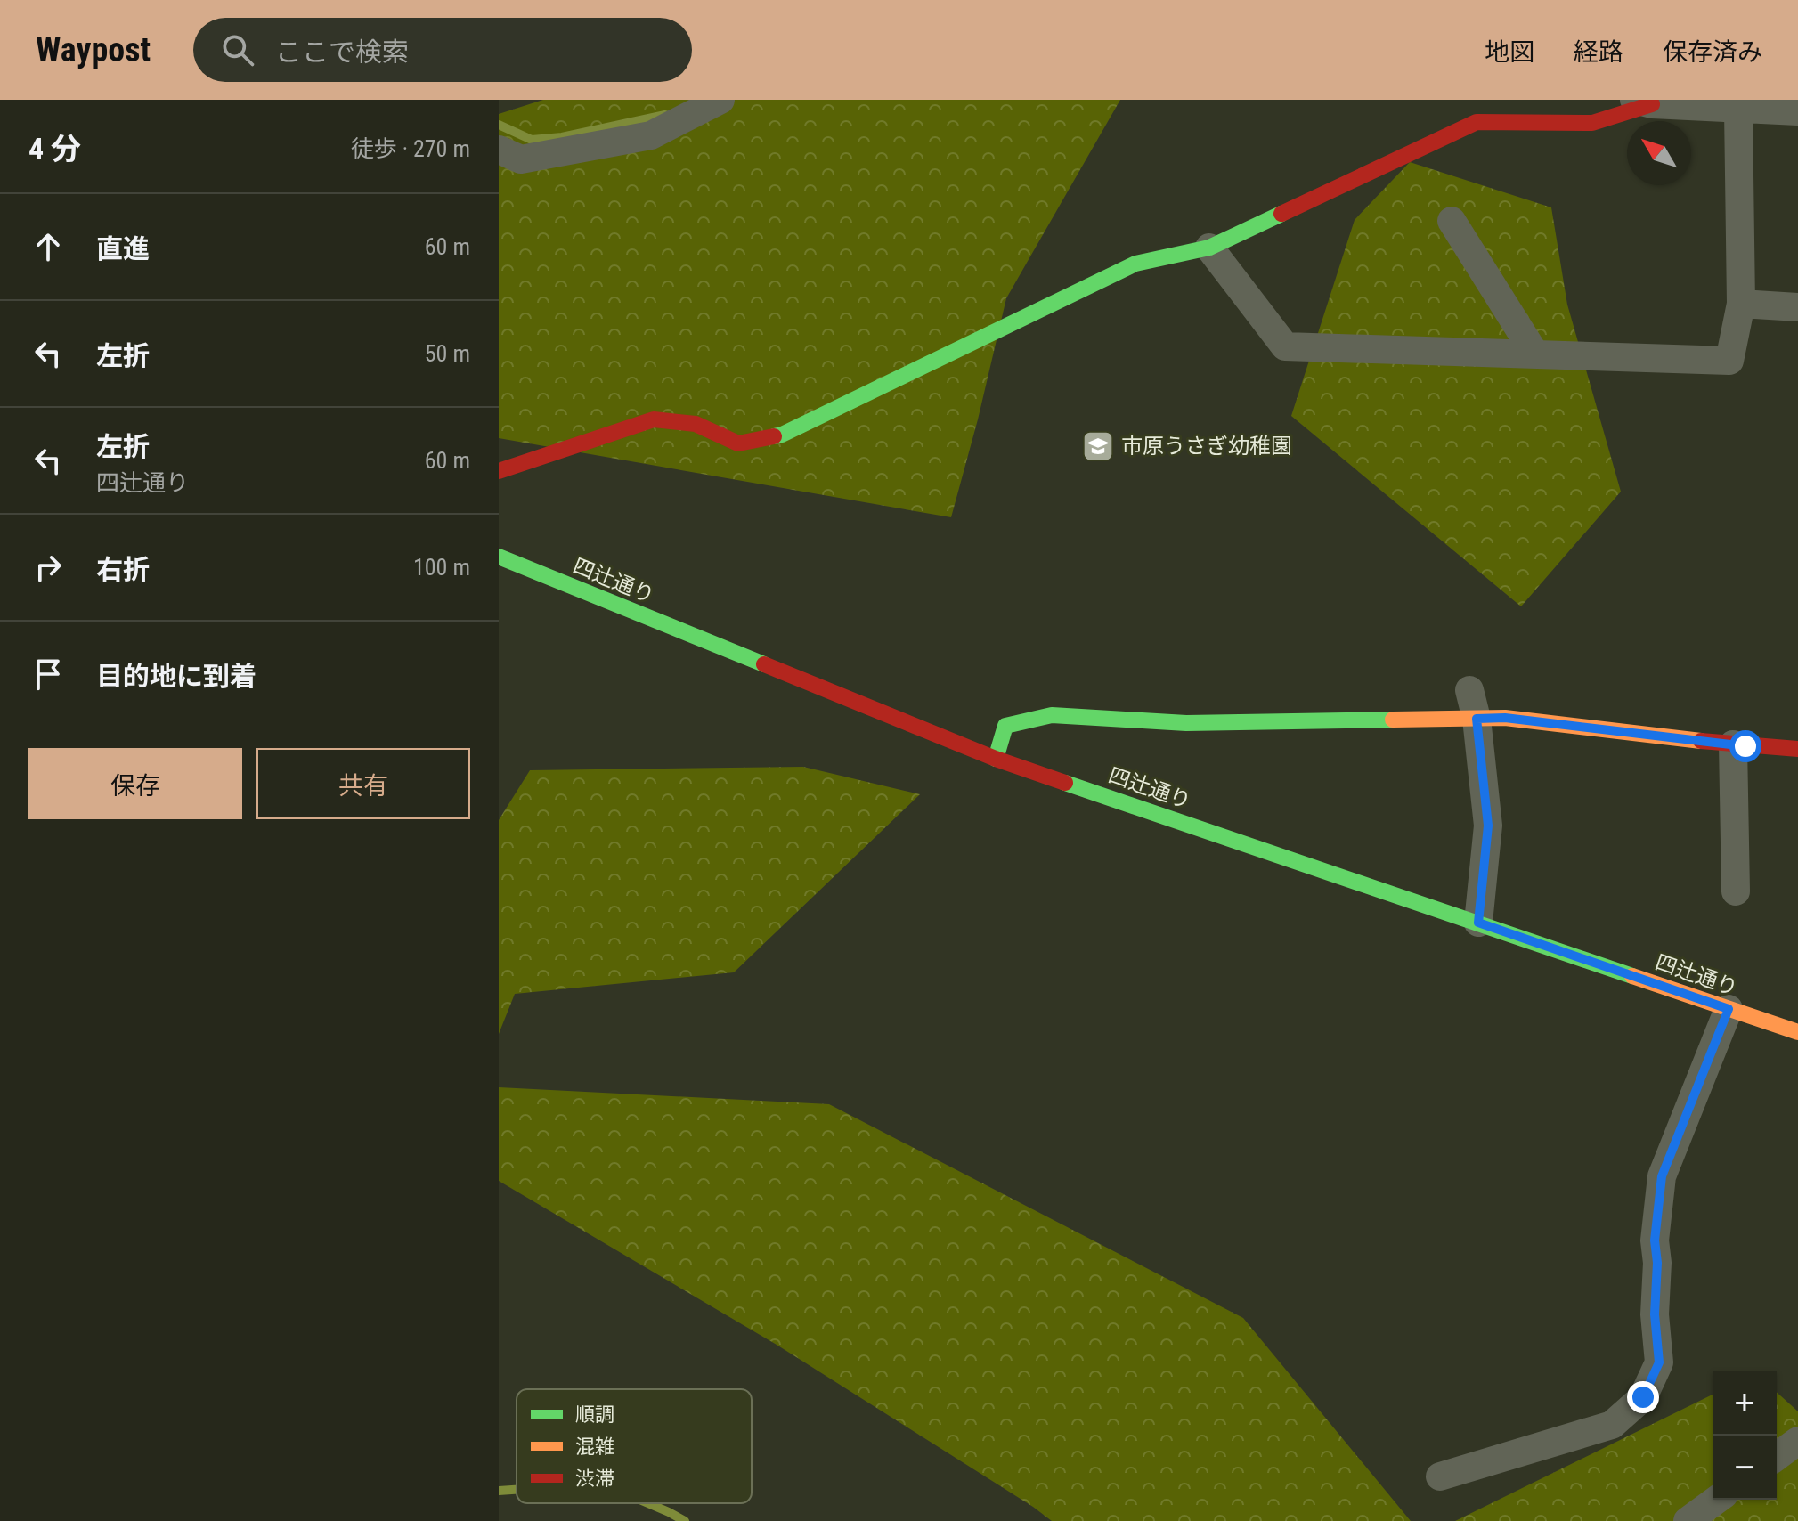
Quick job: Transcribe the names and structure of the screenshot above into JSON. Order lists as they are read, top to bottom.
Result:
{
  "streets": {
    "street": ["四辻通り"]
  },
  "places": {
    "school or university": ["市原うさぎ幼稚園"]
  },
  "legend": ["順調", "混雑", "渋滞"],
  "north": "top left",
  "page": {
    "header": "Waypost",
    "search": "ここで検索",
    "nav": ["地図", "経路", "保存済み"],
    "heading": ["4 分", "徒歩 · 270 m"],
    "list": [
      ["直進", "60 m"],
      ["左折", "50 m"],
      ["左折", "四辻通り", "60 m"],
      ["右折", "100 m"],
      "目的地に到着"
    ],
    "buttons": ["保存", "共有"],
    "map_buttons": ["+", "−"]
  }
}
